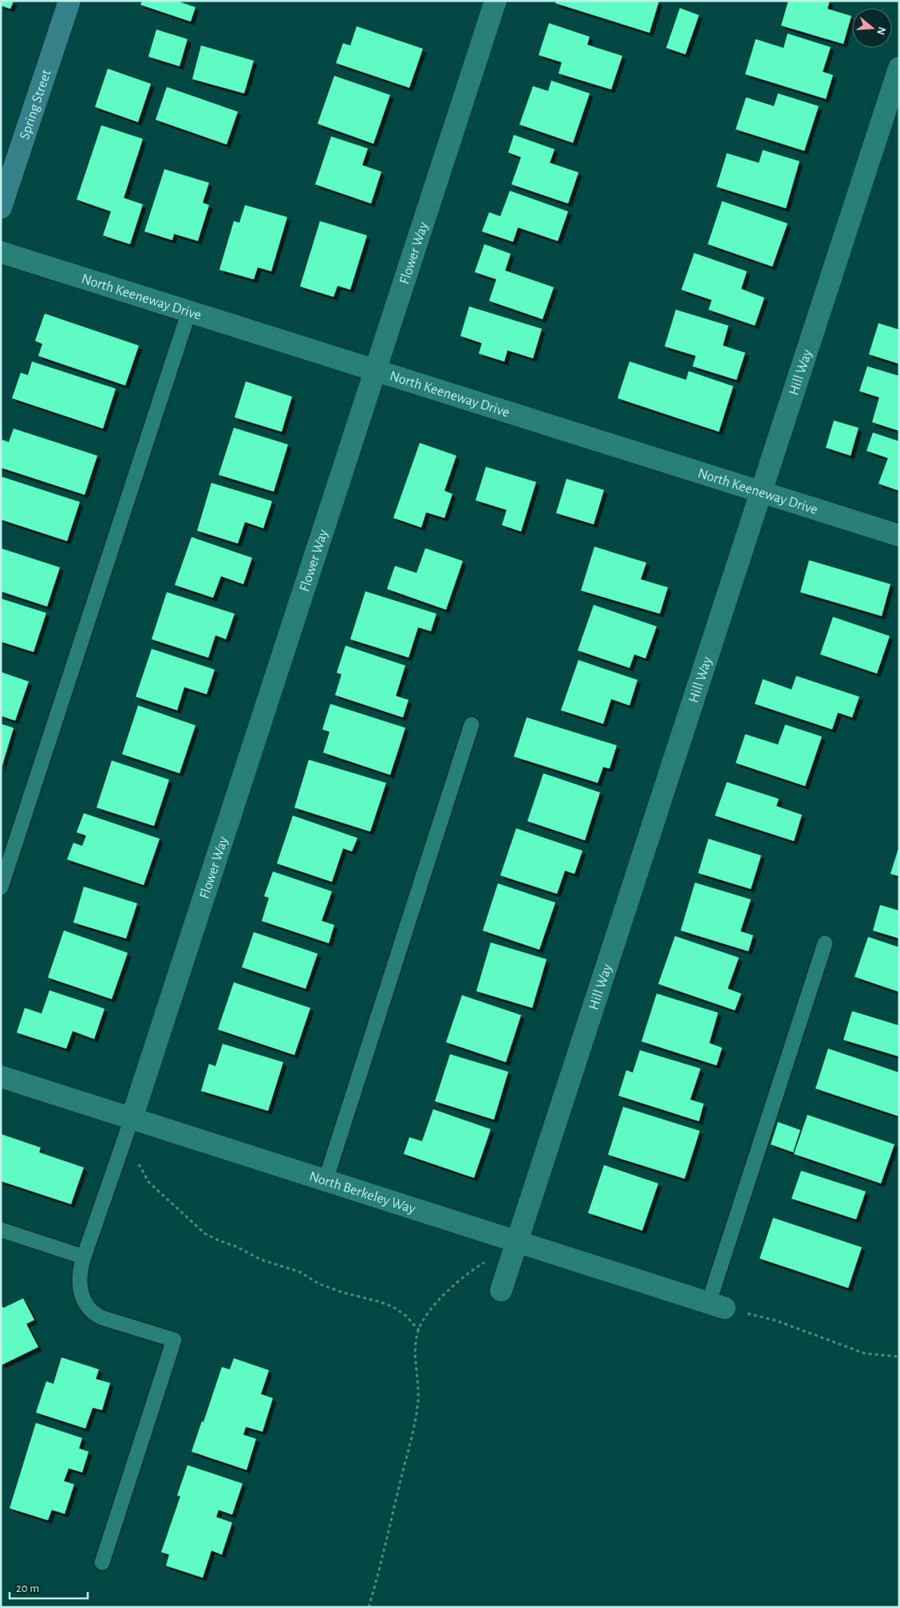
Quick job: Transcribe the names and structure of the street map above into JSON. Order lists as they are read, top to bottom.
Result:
{
  "streets": {
    "street": [
      "Spring Street",
      "Flower Way",
      "North Keeneway Drive",
      "Hill Way",
      "North Berkeley Way"
    ]
  },
  "crossings": [
    ["Flower Way", "North Keeneway Drive"],
    ["Flower Way", "North Berkeley Way"],
    ["North Keeneway Drive", "Hill Way"],
    ["Hill Way", "North Berkeley Way"]
  ],
  "scale_bar": "20 m",
  "north": "right"
}
